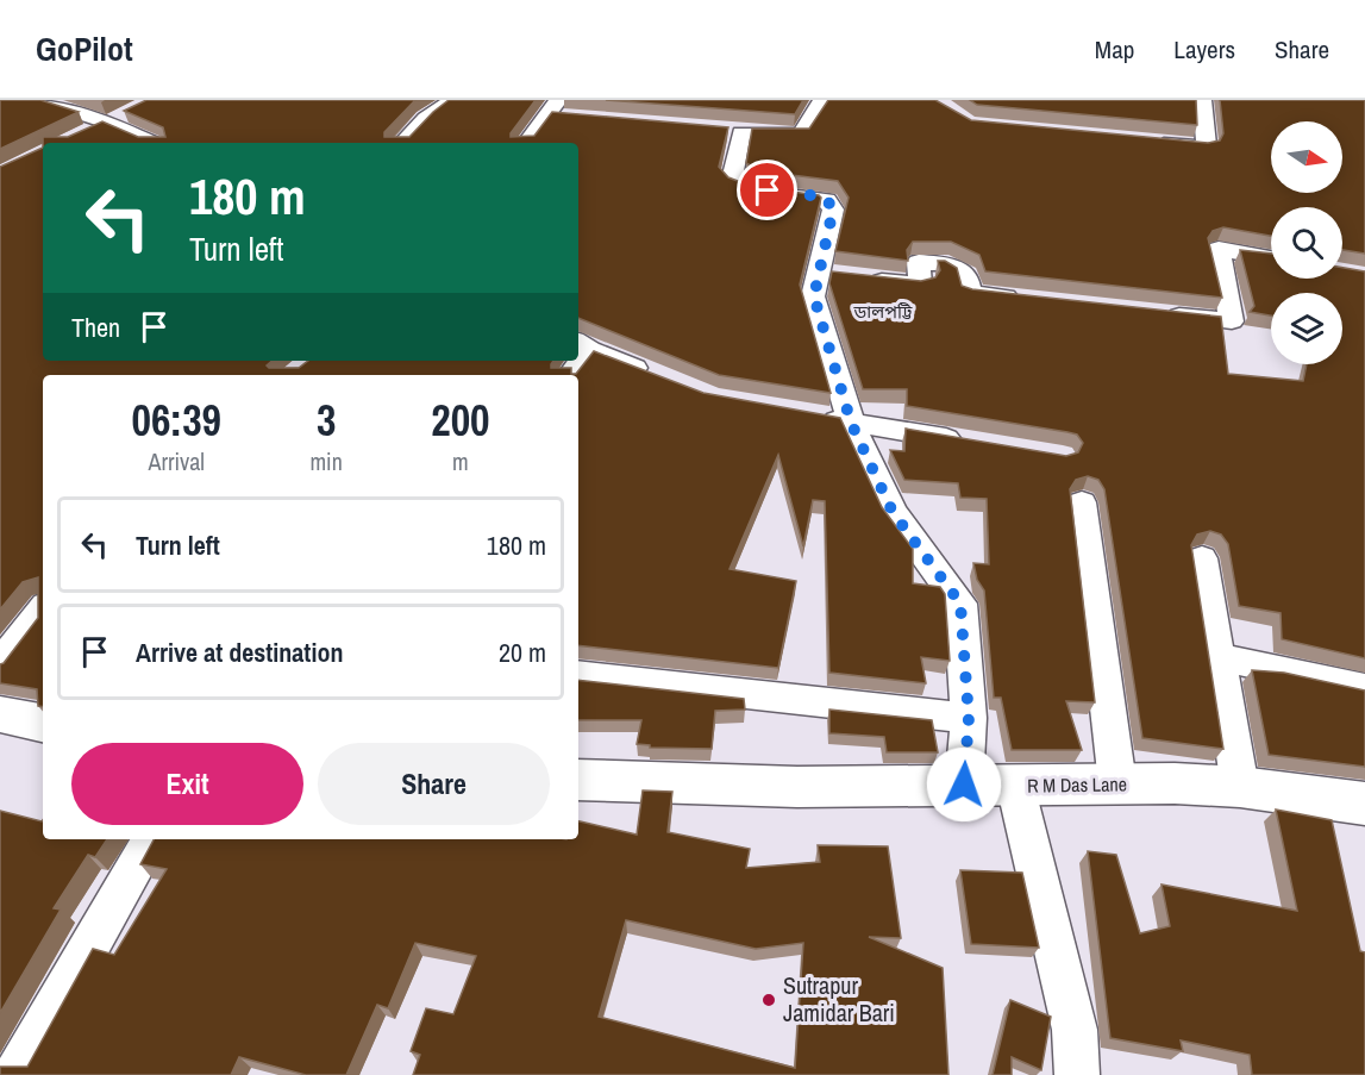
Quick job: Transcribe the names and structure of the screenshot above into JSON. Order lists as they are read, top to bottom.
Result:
{
  "streets": {
    "street": ["R M Das Lane"]
  },
  "districts": ["ডালপট্টি"],
  "places": ["Sutrapur Jamidar Bari"],
  "north": "right",
  "page": {
    "header": "GoPilot",
    "nav": ["Map", "Layers", "Share"],
    "turn": ["180 m", "Turn left"],
    "then": "Then",
    "eta": [
      "06:39",
      "Arrival",
      "3",
      "min",
      "200",
      "m"
    ],
    "list": [
      {
        "name": "Turn left",
        "value": "180 m"
      },
      {
        "name": "Arrive at destination",
        "value": "20 m"
      }
    ],
    "buttons": ["Exit", "Share"]
  }
}
